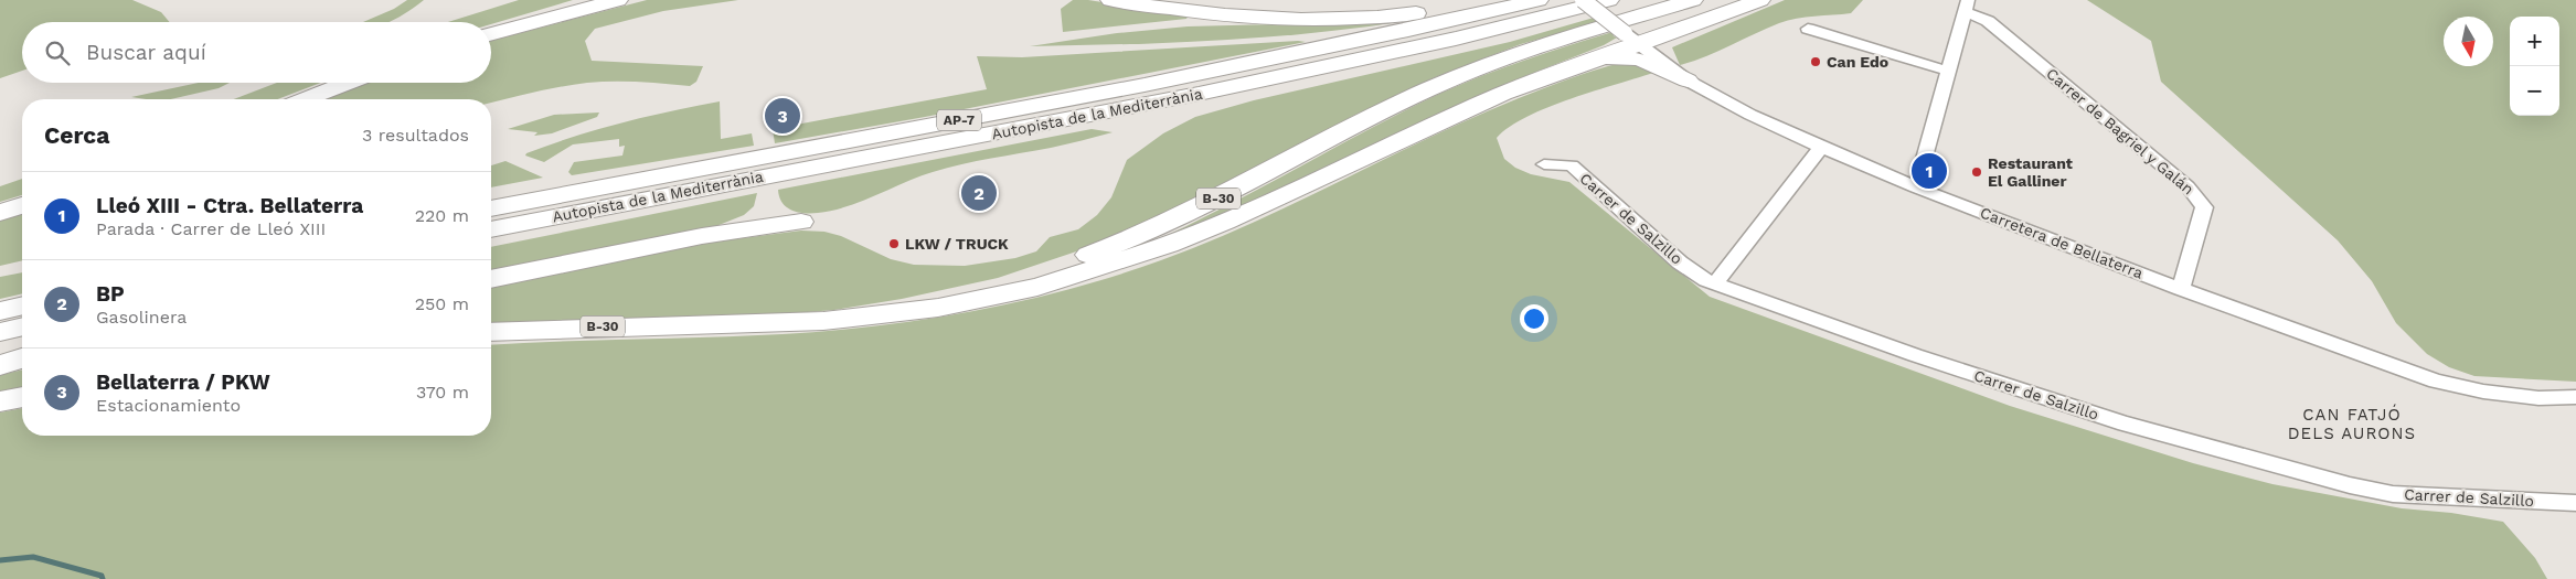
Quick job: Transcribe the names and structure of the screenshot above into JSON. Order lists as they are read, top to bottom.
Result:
{
  "streets": {
    "highway": ["Autopista de la Mediterrània", "AP-7", "B-30"],
    "street": ["Carrer de Bagriel y Galán", "Carrer de Salzillo", "Carretera de Bellaterra"]
  },
  "crossings": [
    ["Carrer de Bagriel y Galán", "Carretera de Bellaterra"]
  ],
  "districts": ["CAN FATJÓ DELS AURONS"],
  "places": ["Can Edo", "Restaurant El Galliner", "LKW / TRUCK"],
  "north": "bottom",
  "page": {
    "map_buttons": ["+", "−"],
    "search": "Buscar aquí",
    "pins": ["3", "1", "2"],
    "heading": ["Cerca", "3 resultados"],
    "list": [
      {
        "mark": "1",
        "name": "Lleó XIII - Ctra. Bellaterra",
        "note": "Parada · Carrer de Lleó XIII",
        "value": "220 m"
      },
      {
        "mark": "2",
        "name": "BP",
        "note": "Gasolinera",
        "value": "250 m"
      },
      {
        "mark": "3",
        "name": "Bellaterra / PKW",
        "note": "Estacionamiento",
        "value": "370 m"
      }
    ]
  }
}
